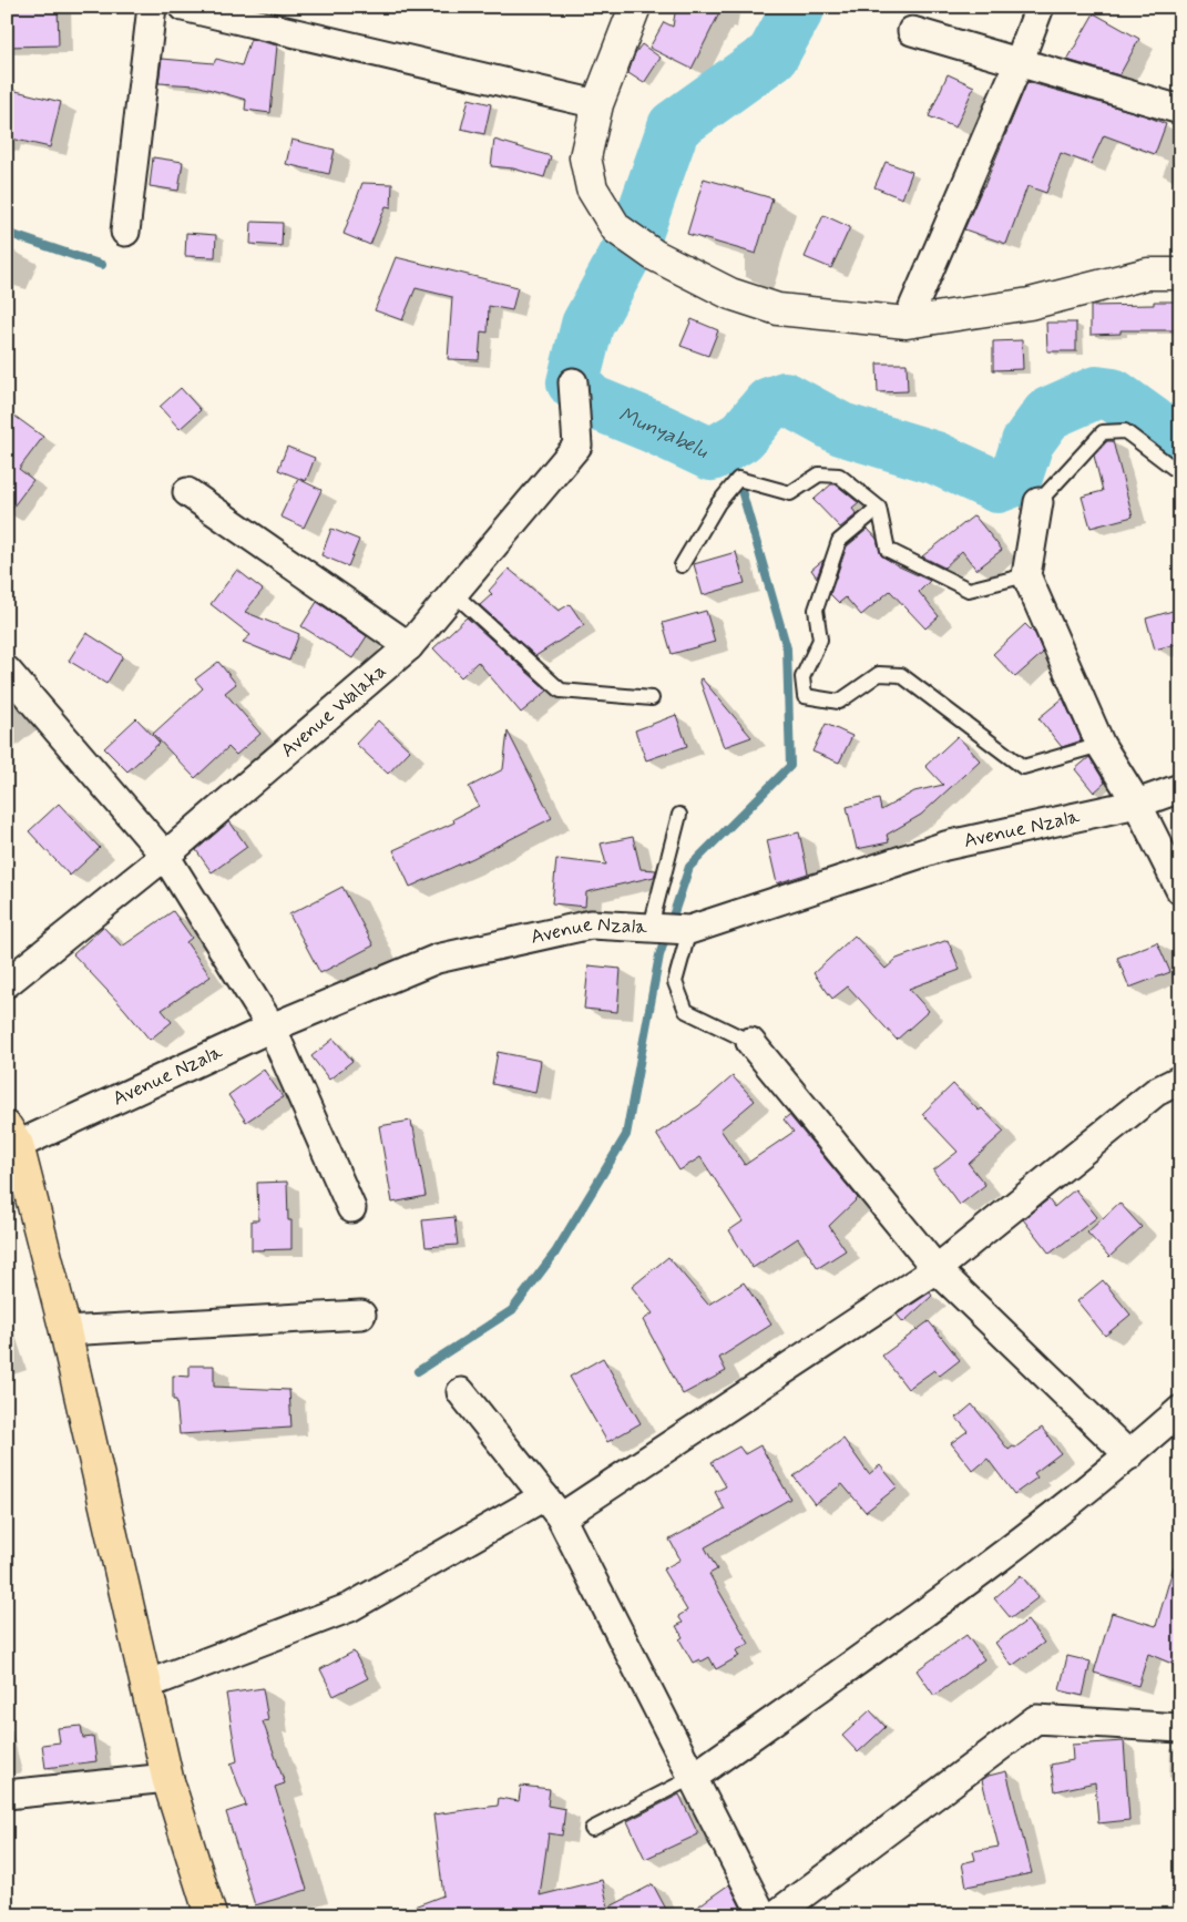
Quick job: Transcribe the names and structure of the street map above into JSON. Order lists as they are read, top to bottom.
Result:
{
  "streets": {
    "street": ["Avenue Walaka", "Avenue Nzala"]
  },
  "water": ["Munyabelu"]
}
